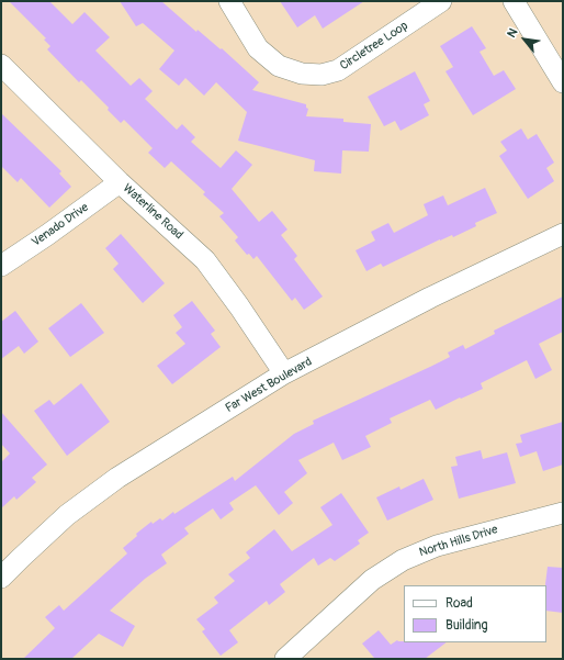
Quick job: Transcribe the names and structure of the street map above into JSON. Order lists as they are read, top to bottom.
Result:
{
  "streets": {
    "street": [
      "Circletree Loop",
      "Waterline Road",
      "Venado Drive",
      "Far West Boulevard",
      "North Hills Drive"
    ]
  },
  "crossings": [
    ["Waterline Road", "Venado Drive"],
    ["Waterline Road", "Far West Boulevard"]
  ],
  "legend": ["Road", "Building"],
  "north": "top left"
}
